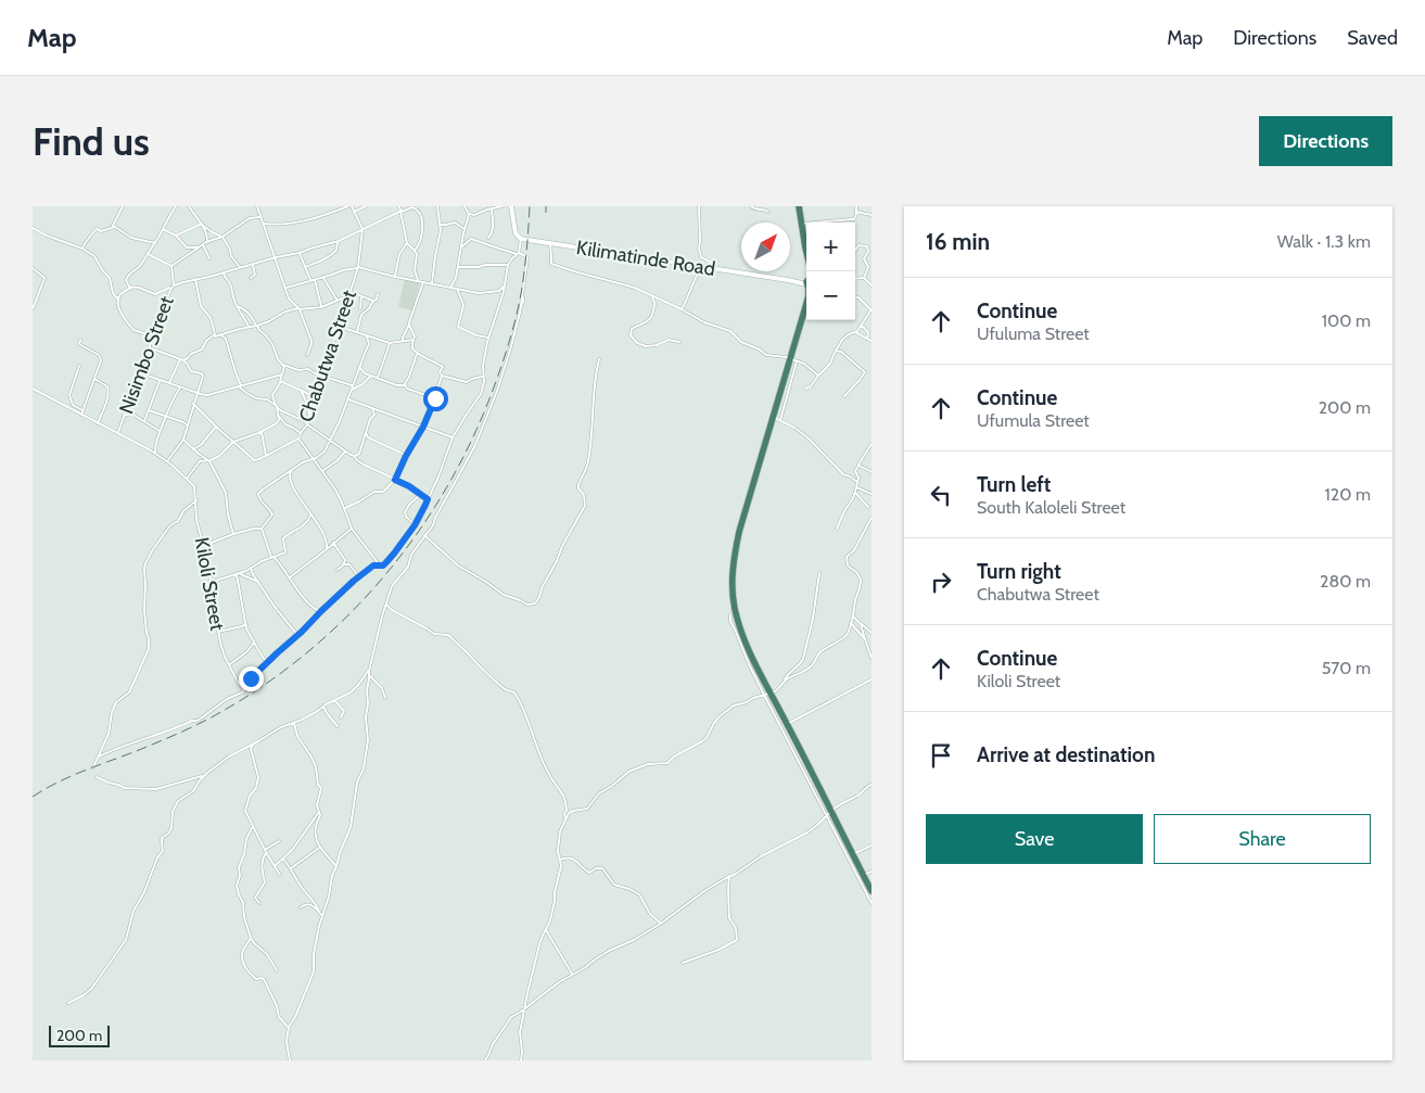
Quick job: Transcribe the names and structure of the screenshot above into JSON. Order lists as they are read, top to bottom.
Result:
{
  "streets": {
    "main road": ["Kilimatinde Road"],
    "street": ["Nisimbo Street", "Chabutwa Street", "Kiloli Street"]
  },
  "crossings": [
    ["Nisimbo Street", "Kiloli Street"]
  ],
  "scale_bar": "200 m",
  "north": "top right",
  "page": {
    "header": "Map",
    "nav": ["Map", "Directions", "Saved"],
    "buttons": [
      "Directions",
      ["Save", "Share"]
    ],
    "title": "Find us",
    "heading": ["16 min", "Walk · 1.3 km"],
    "map_buttons": ["+", "−"],
    "list": [
      ["Continue", "Ufuluma Street", "100 m"],
      ["Continue", "Ufumula Street", "200 m"],
      ["Turn left", "South Kaloleli Street", "120 m"],
      ["Turn right", "Chabutwa Street", "280 m"],
      ["Continue", "Kiloli Street", "570 m"],
      "Arrive at destination"
    ],
    "scale": "200 m"
  }
}
